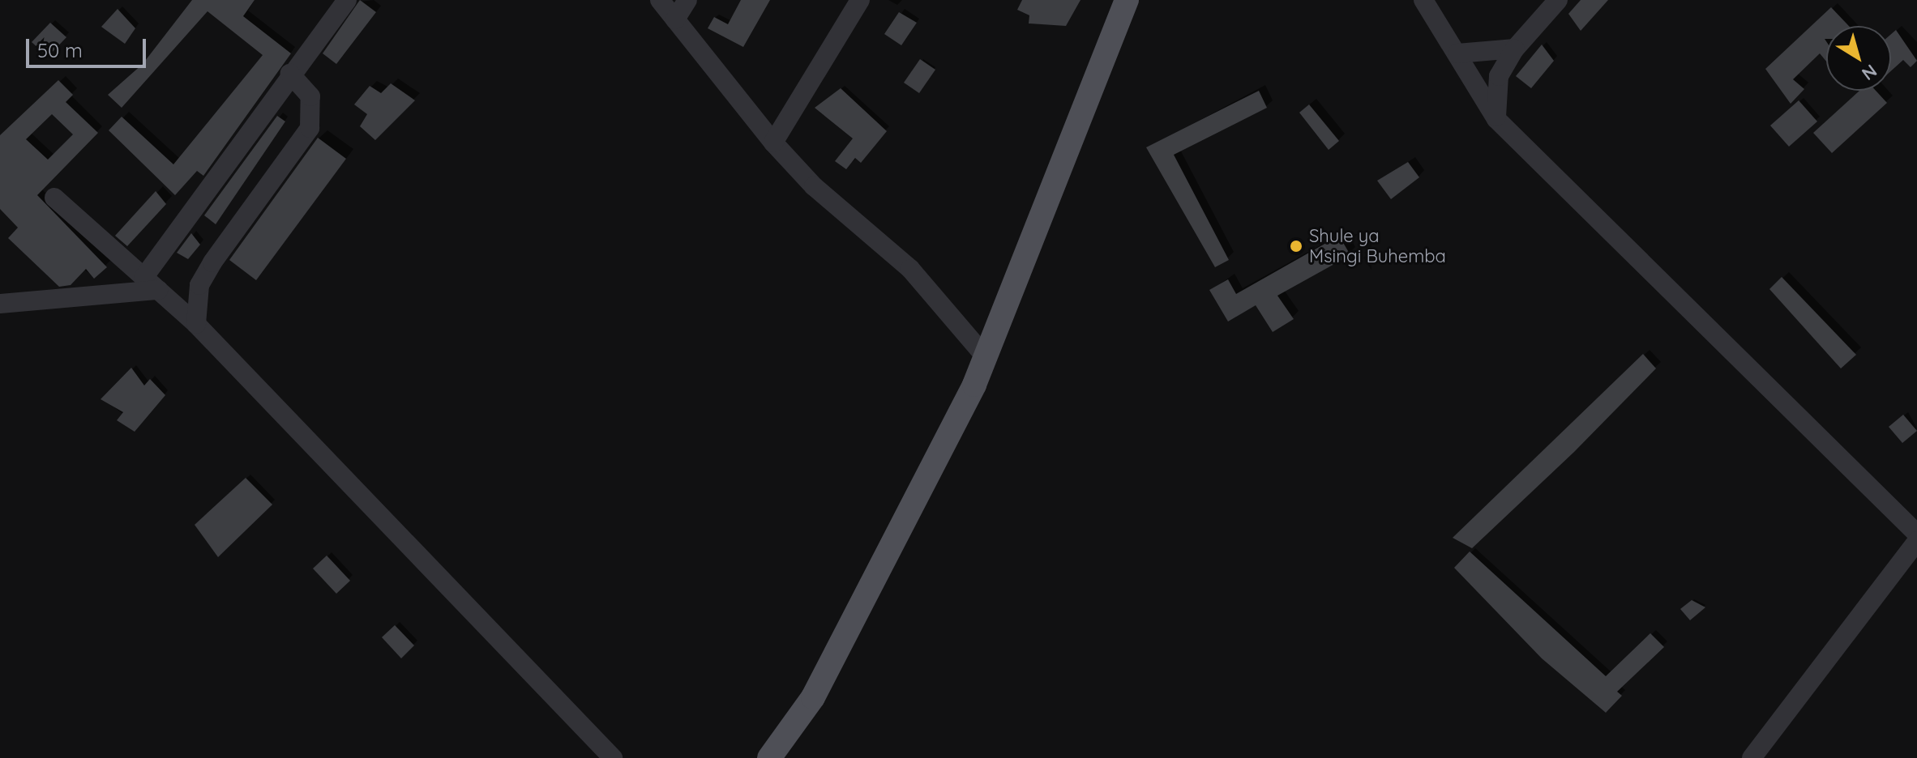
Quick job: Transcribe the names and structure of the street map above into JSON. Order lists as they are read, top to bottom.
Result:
{
  "places": ["Shule ya Msingi Buhemba"],
  "scale_bar": "50 m",
  "north": "bottom right"
}
